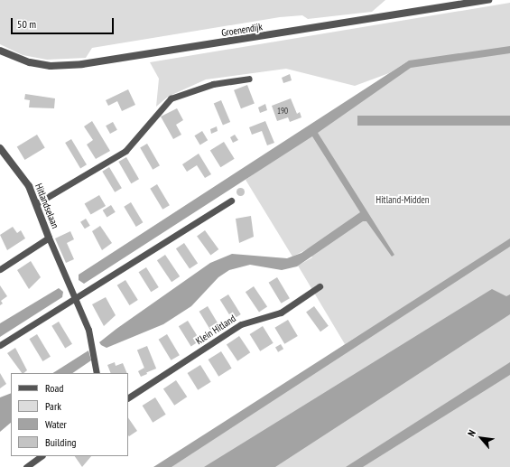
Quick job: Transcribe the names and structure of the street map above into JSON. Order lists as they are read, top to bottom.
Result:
{
  "streets": {
    "street": ["Groenendijk", "Hitlandselaan"],
    "lane": ["Klein Hitland"]
  },
  "parks": ["Hitland-Midden"],
  "house_numbers": ["190"],
  "legend": [
    "Road",
    "Park",
    "Water",
    "Building"
  ],
  "scale_bar": "50 m",
  "north": "top left"
}
